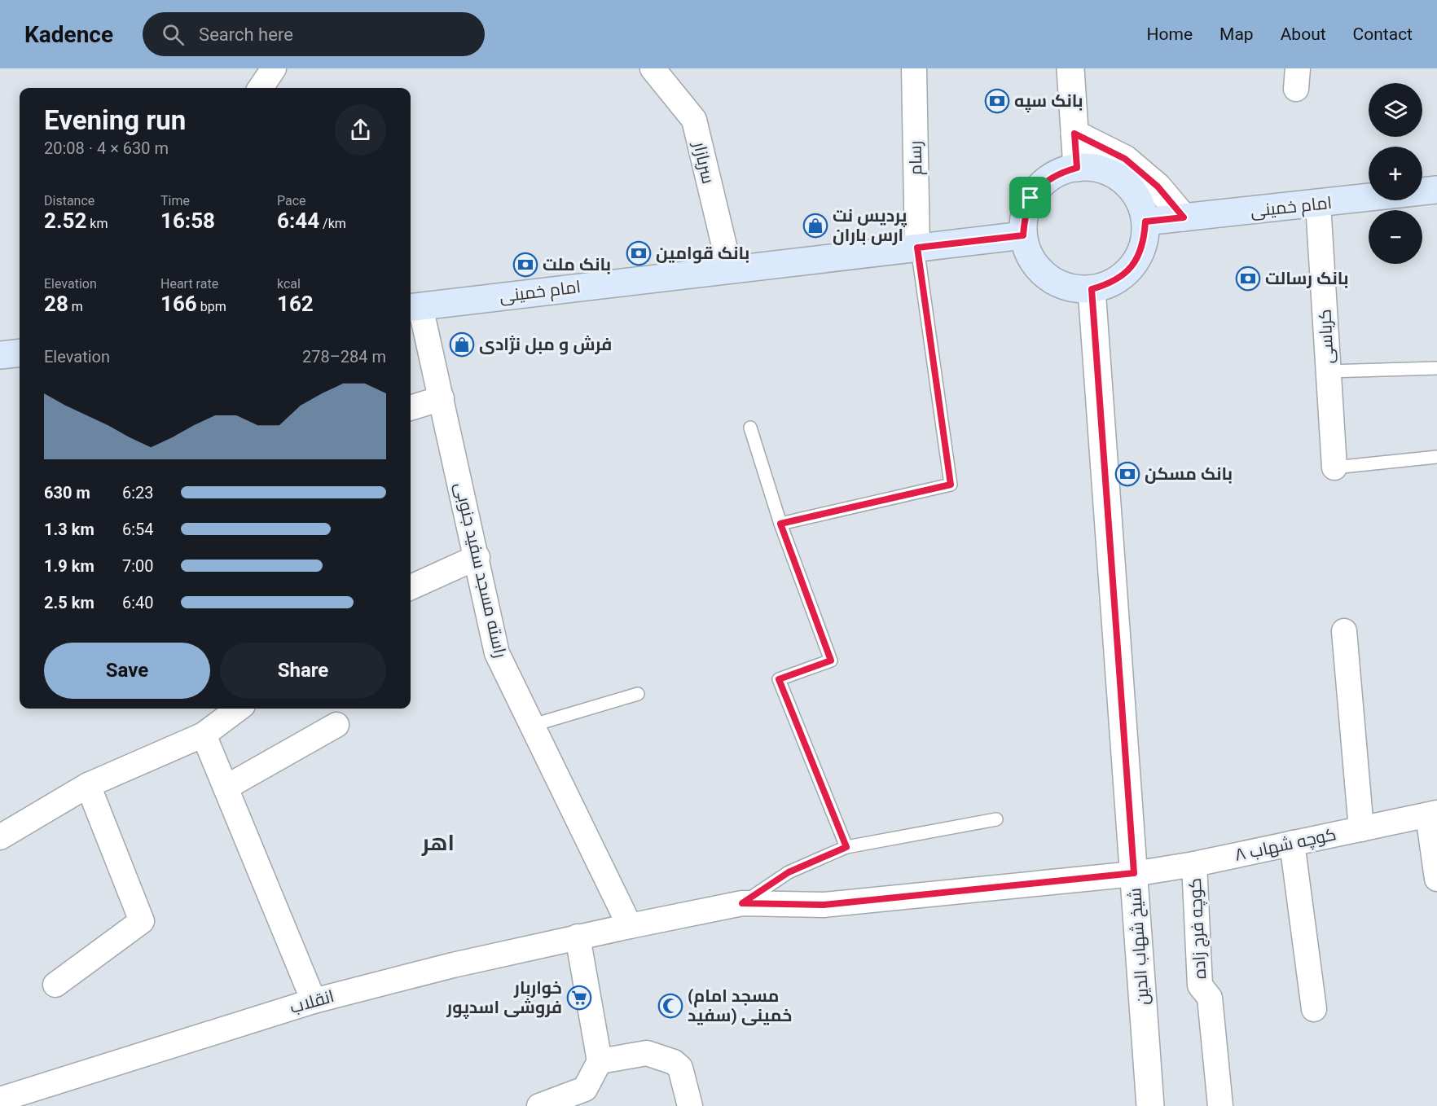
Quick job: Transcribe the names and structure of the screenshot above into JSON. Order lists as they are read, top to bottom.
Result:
{
  "streets": {
    "main road": ["امام خمینی"],
    "street": [
      "رسام",
      "سربازار",
      "کرباسی",
      "راسته مسجد سفید جنوبی",
      "کوچه شهاب ۸",
      "کوچه فرج زاده",
      "شیخ شهاب الدین",
      "انقلاب"
    ]
  },
  "crossings": [
    ["رسام", "امام خمینی"],
    ["سربازار", "امام خمینی"],
    ["امام خمینی", "کرباسی"],
    ["امام خمینی", "راسته مسجد سفید جنوبی"],
    ["امام خمینی", "شیخ شهاب الدین"],
    ["راسته مسجد سفید جنوبی", "انقلاب"],
    ["کوچه شهاب ۸", "کوچه فرج زاده"],
    ["کوچه شهاب ۸", "شیخ شهاب الدین"],
    ["کوچه شهاب ۸", "انقلاب"]
  ],
  "districts": ["اهر"],
  "places": {
    "bank": [
      "بانک سپه",
      "بانک قوامین",
      "بانک ملت",
      "بانک رسالت",
      "بانک مسکن"
    ],
    "shop": ["پردیس نت ارس باران", "فرش و مبل نژادی"],
    "supermarket": ["خواربار فروشی اسدپور"],
    "mosque": ["(مسجد امام خمینی (سفید"]
  },
  "page": {
    "header": "Kadence",
    "search": "Search here",
    "nav": [
      "Home",
      "Map",
      "About",
      "Contact"
    ],
    "map_buttons": ["+", "−"],
    "heading": ["Evening run", "20:08 · 4 × 630 m"],
    "stats": [
      ["Distance", "2.52 km"],
      ["Time", "16:58"],
      ["Pace", "6:44 /km"],
      ["Elevation", "28 m"],
      ["Heart rate", "166 bpm"],
      ["kcal", "162"]
    ],
    "chart": ["Elevation", "278–284 m"],
    "list": [
      {
        "name": "630 m",
        "note": "6:23"
      },
      {
        "name": "1.3 km",
        "note": "6:54"
      },
      {
        "name": "1.9 km",
        "note": "7:00"
      },
      {
        "name": "2.5 km",
        "note": "6:40"
      }
    ],
    "buttons": ["Save", "Share"]
  }
}
